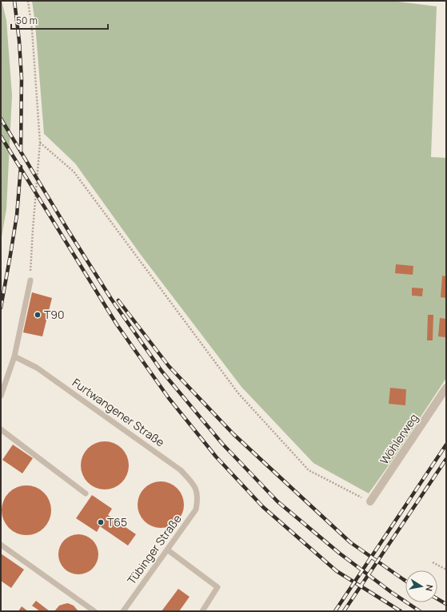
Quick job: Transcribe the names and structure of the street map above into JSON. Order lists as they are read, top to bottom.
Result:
{
  "streets": {
    "street": ["Wöhlerweg"],
    "lane": ["Furtwangener Straße", "Tübinger Straße"]
  },
  "crossings": [
    ["Furtwangener Straße", "Tübinger Straße"]
  ],
  "places": ["T90", "T65"],
  "scale_bar": "50 m",
  "north": "right"
}
